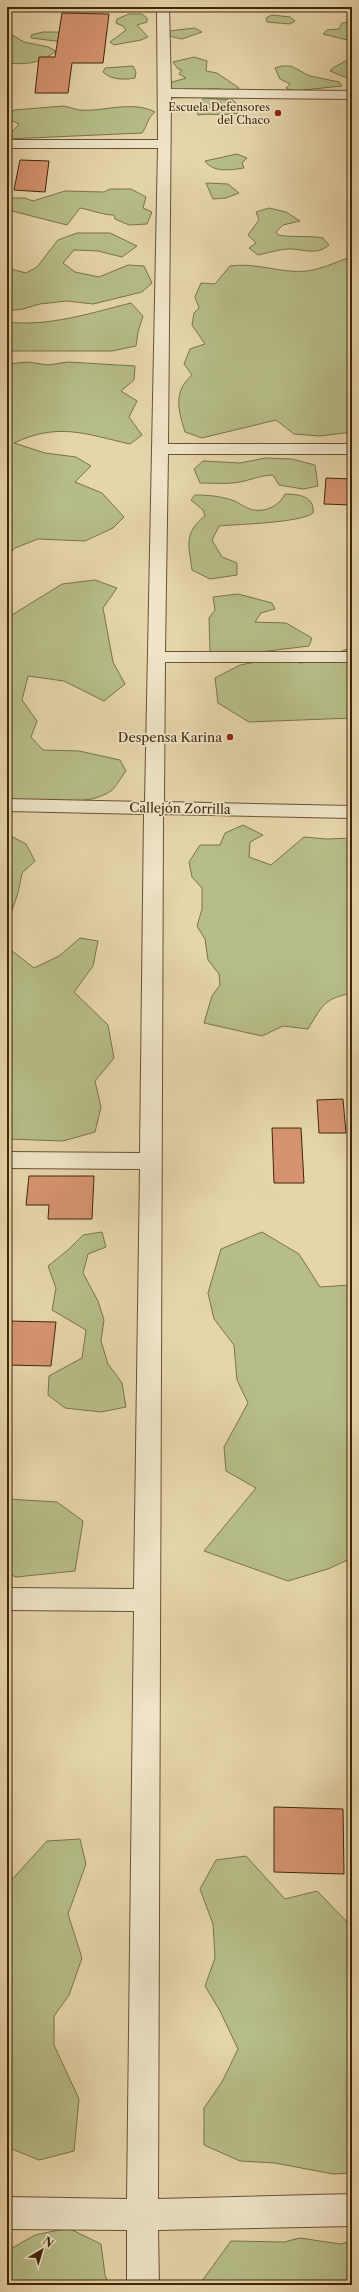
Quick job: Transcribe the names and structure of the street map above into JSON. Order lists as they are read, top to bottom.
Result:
{
  "streets": {
    "street": ["Callejón Zorrilla"]
  },
  "places": ["Escuela Defensores del Chaco", "Despensa Karina"],
  "north": "top right"
}
